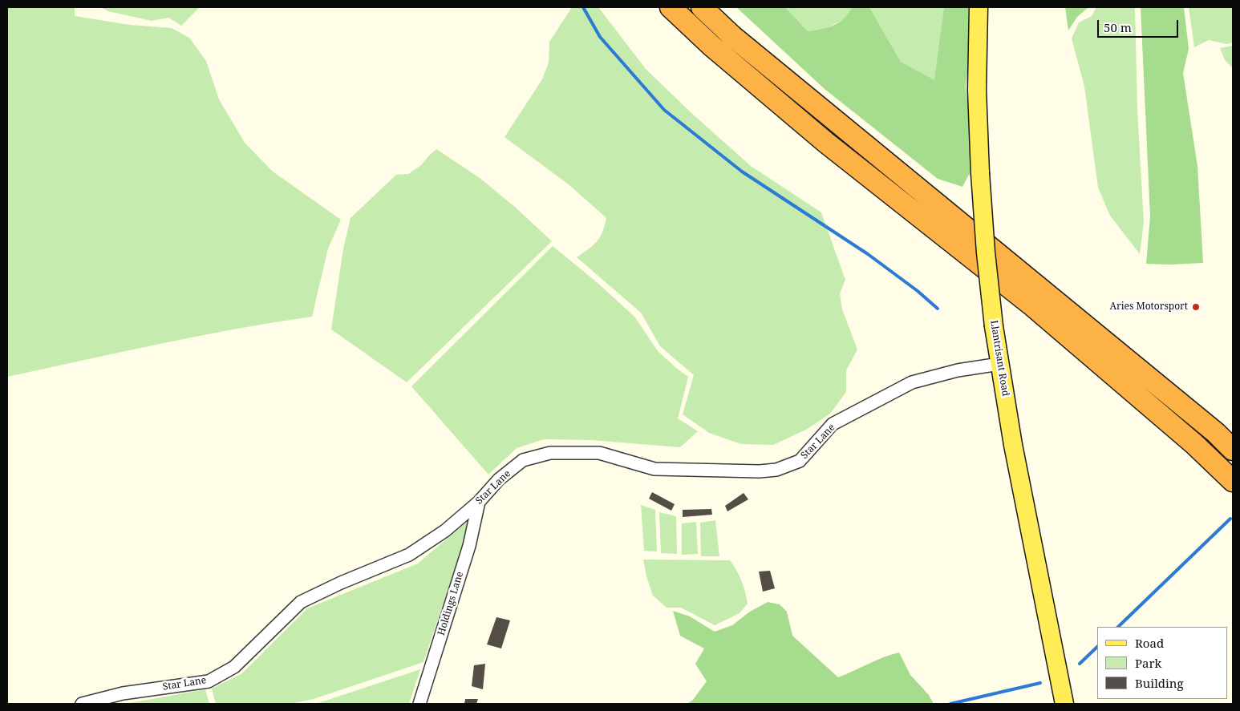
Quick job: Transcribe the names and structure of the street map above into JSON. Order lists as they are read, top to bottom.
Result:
{
  "streets": {
    "main road": ["Llantrisant Road"],
    "street": ["Star Lane", "Holdings Lane"]
  },
  "crossings": [
    ["Llantrisant Road", "Star Lane"],
    ["Star Lane", "Holdings Lane"]
  ],
  "places": ["Aries Motorsport"],
  "legend": ["Road", "Park", "Building"],
  "scale_bar": "50 m"
}
